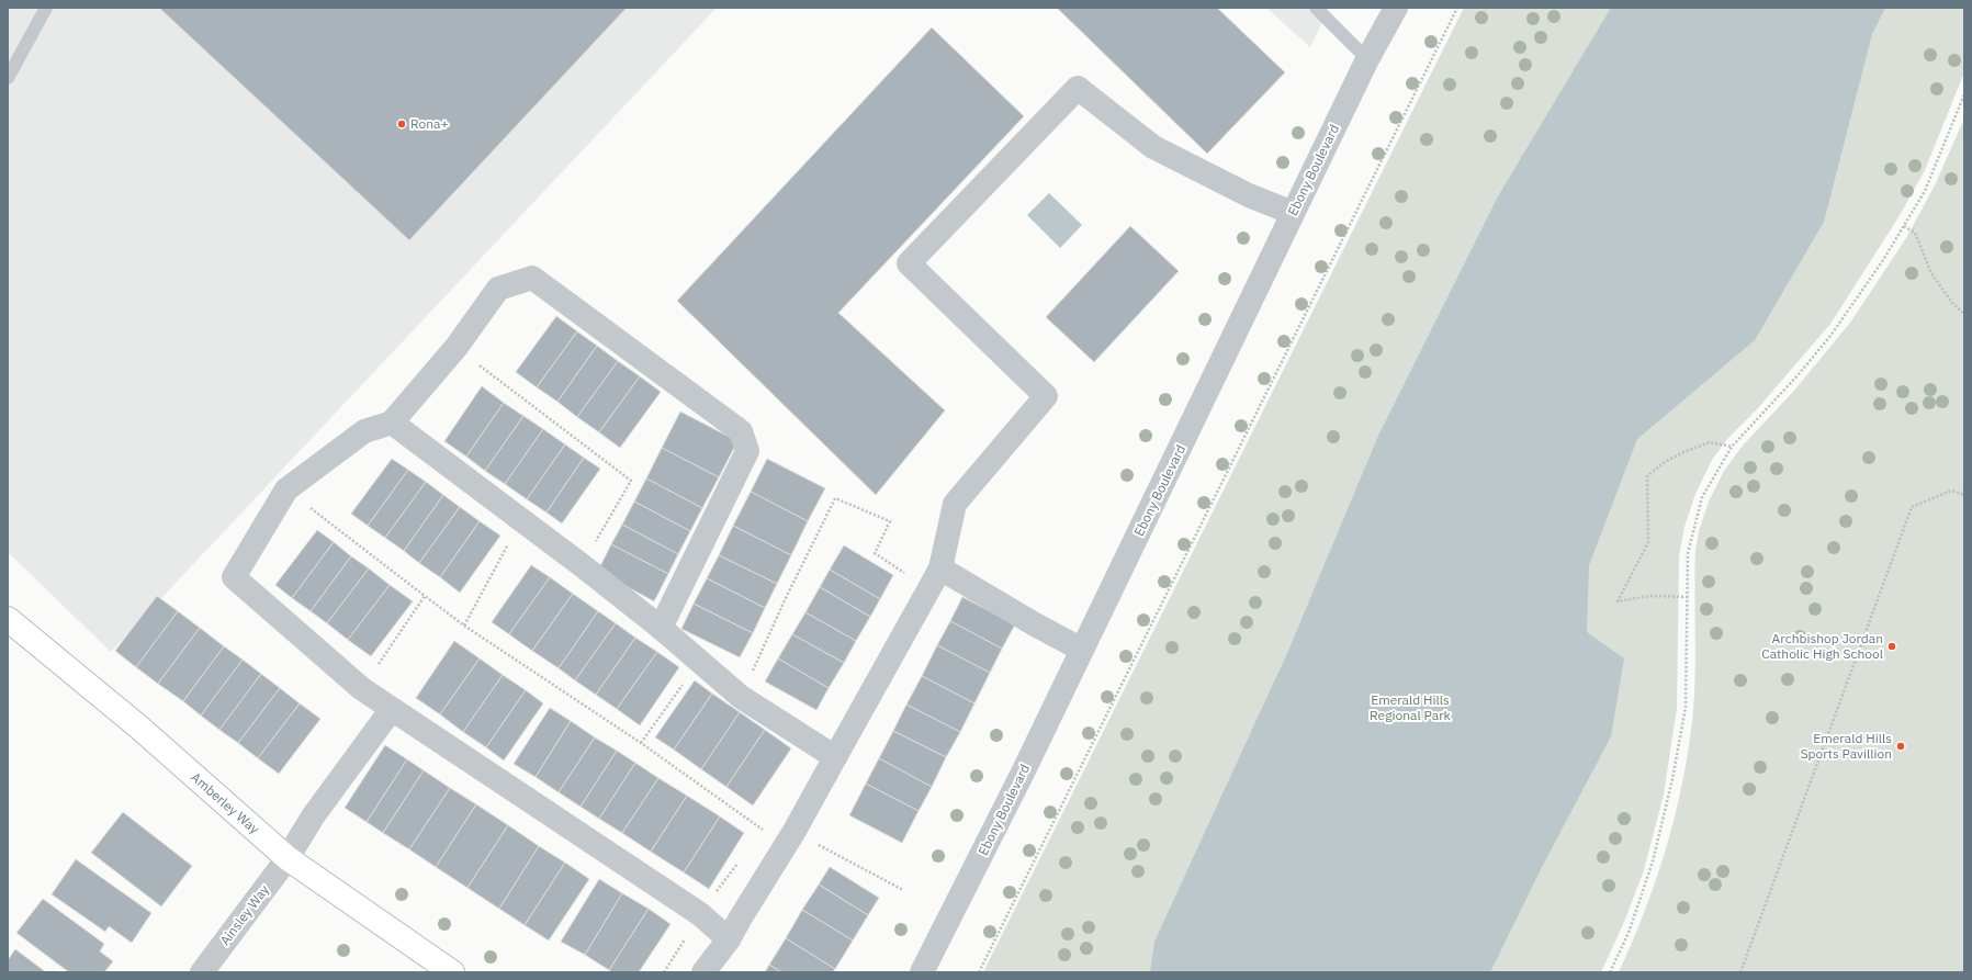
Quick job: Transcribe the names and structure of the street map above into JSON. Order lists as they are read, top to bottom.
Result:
{
  "streets": {
    "street": ["Ebony Boulevard", "Amberley Way", "Ainsley Way"]
  },
  "crossings": [
    ["Amberley Way", "Ainsley Way"]
  ],
  "parks": ["Emerald Hills Regional Park"],
  "places": ["Rona+", "Archbishop Jordan Catholic High School", "Emerald Hills Sports Pavillion"]
}
